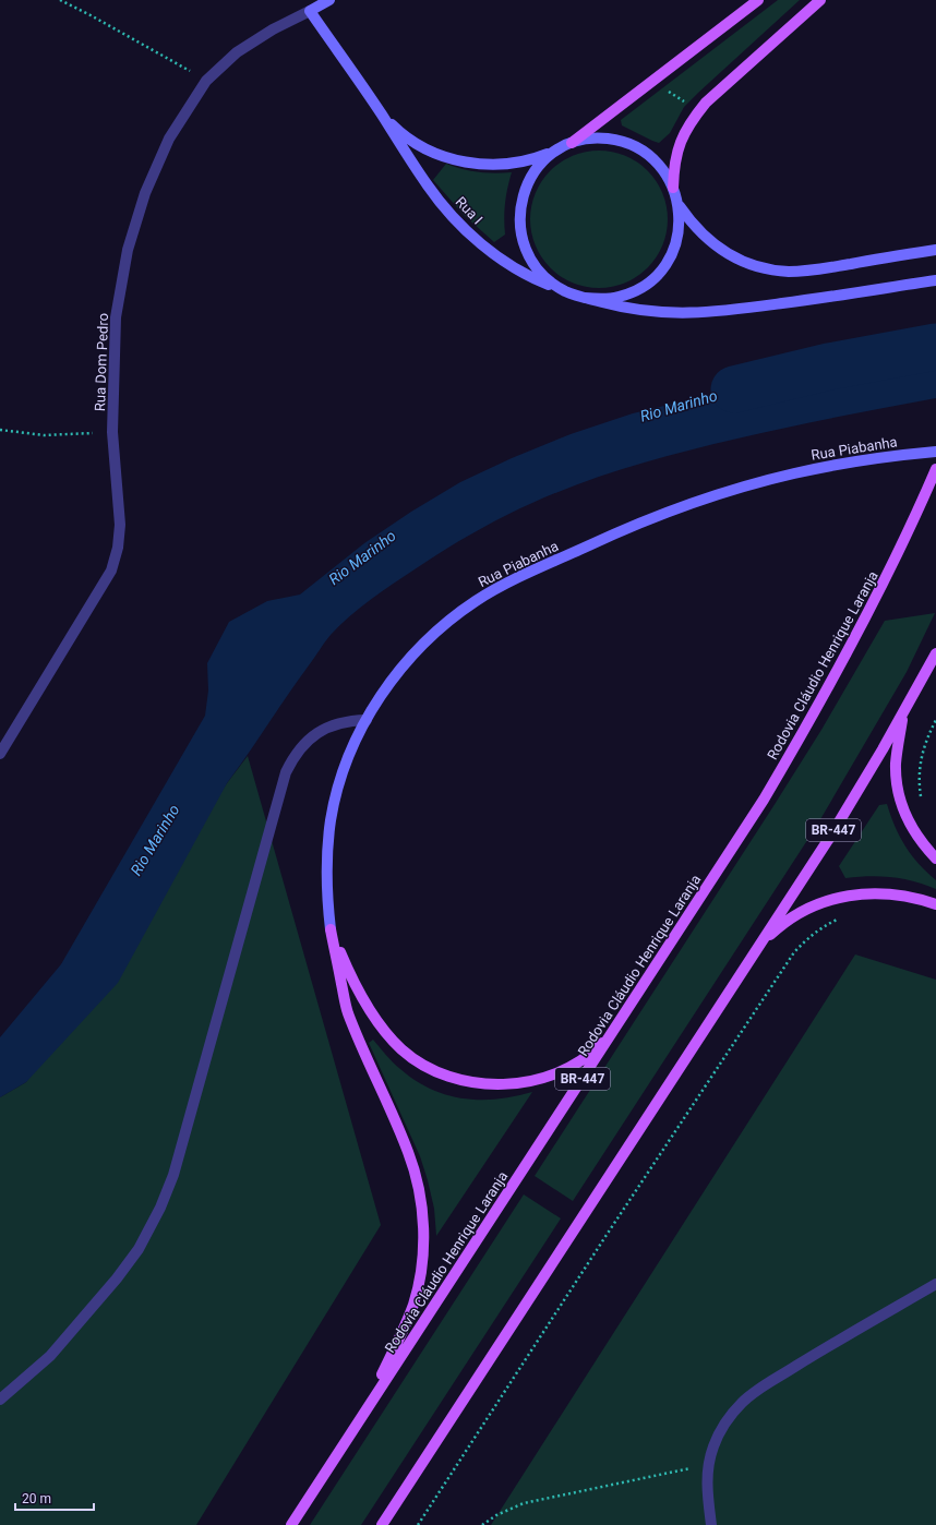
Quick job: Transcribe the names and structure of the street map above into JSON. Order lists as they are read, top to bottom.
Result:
{
  "streets": {
    "main road": [
      "Rua I",
      "Rua Dom Pedro",
      "Rua Piabanha",
      "Rodovia Cláudio Henrique Laranja",
      "BR-447"
    ]
  },
  "crossings": [
    ["Rua I", "Rua Dom Pedro"]
  ],
  "water": ["Rio Marinho"],
  "scale_bar": "20 m"
}
